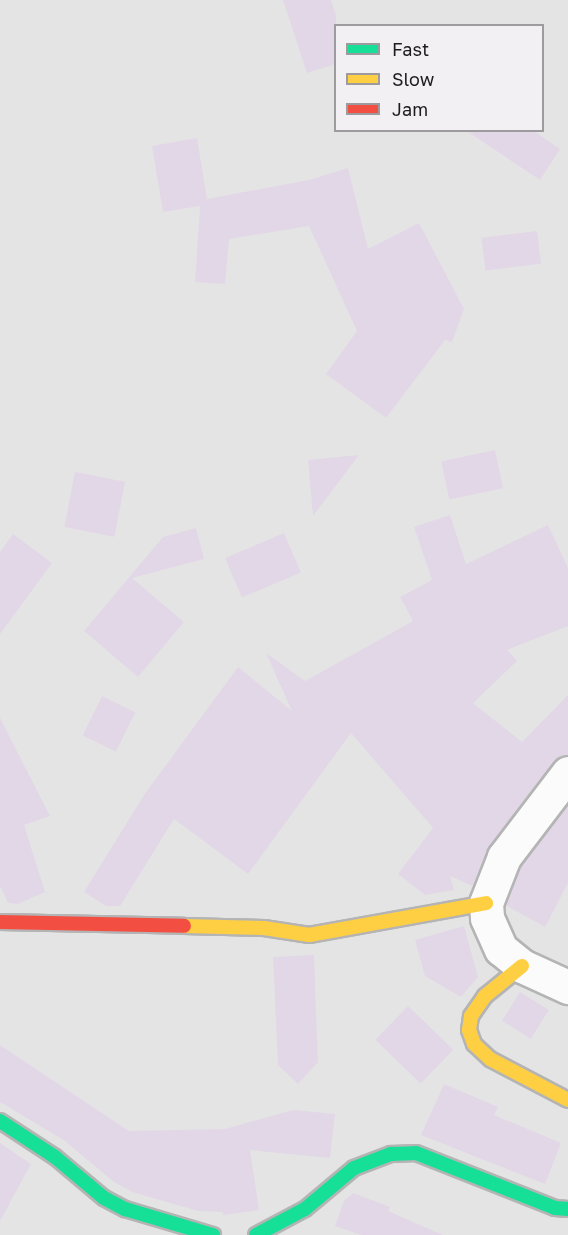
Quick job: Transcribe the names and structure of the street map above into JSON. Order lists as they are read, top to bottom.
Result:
{
  "legend": ["Fast", "Slow", "Jam"]
}
